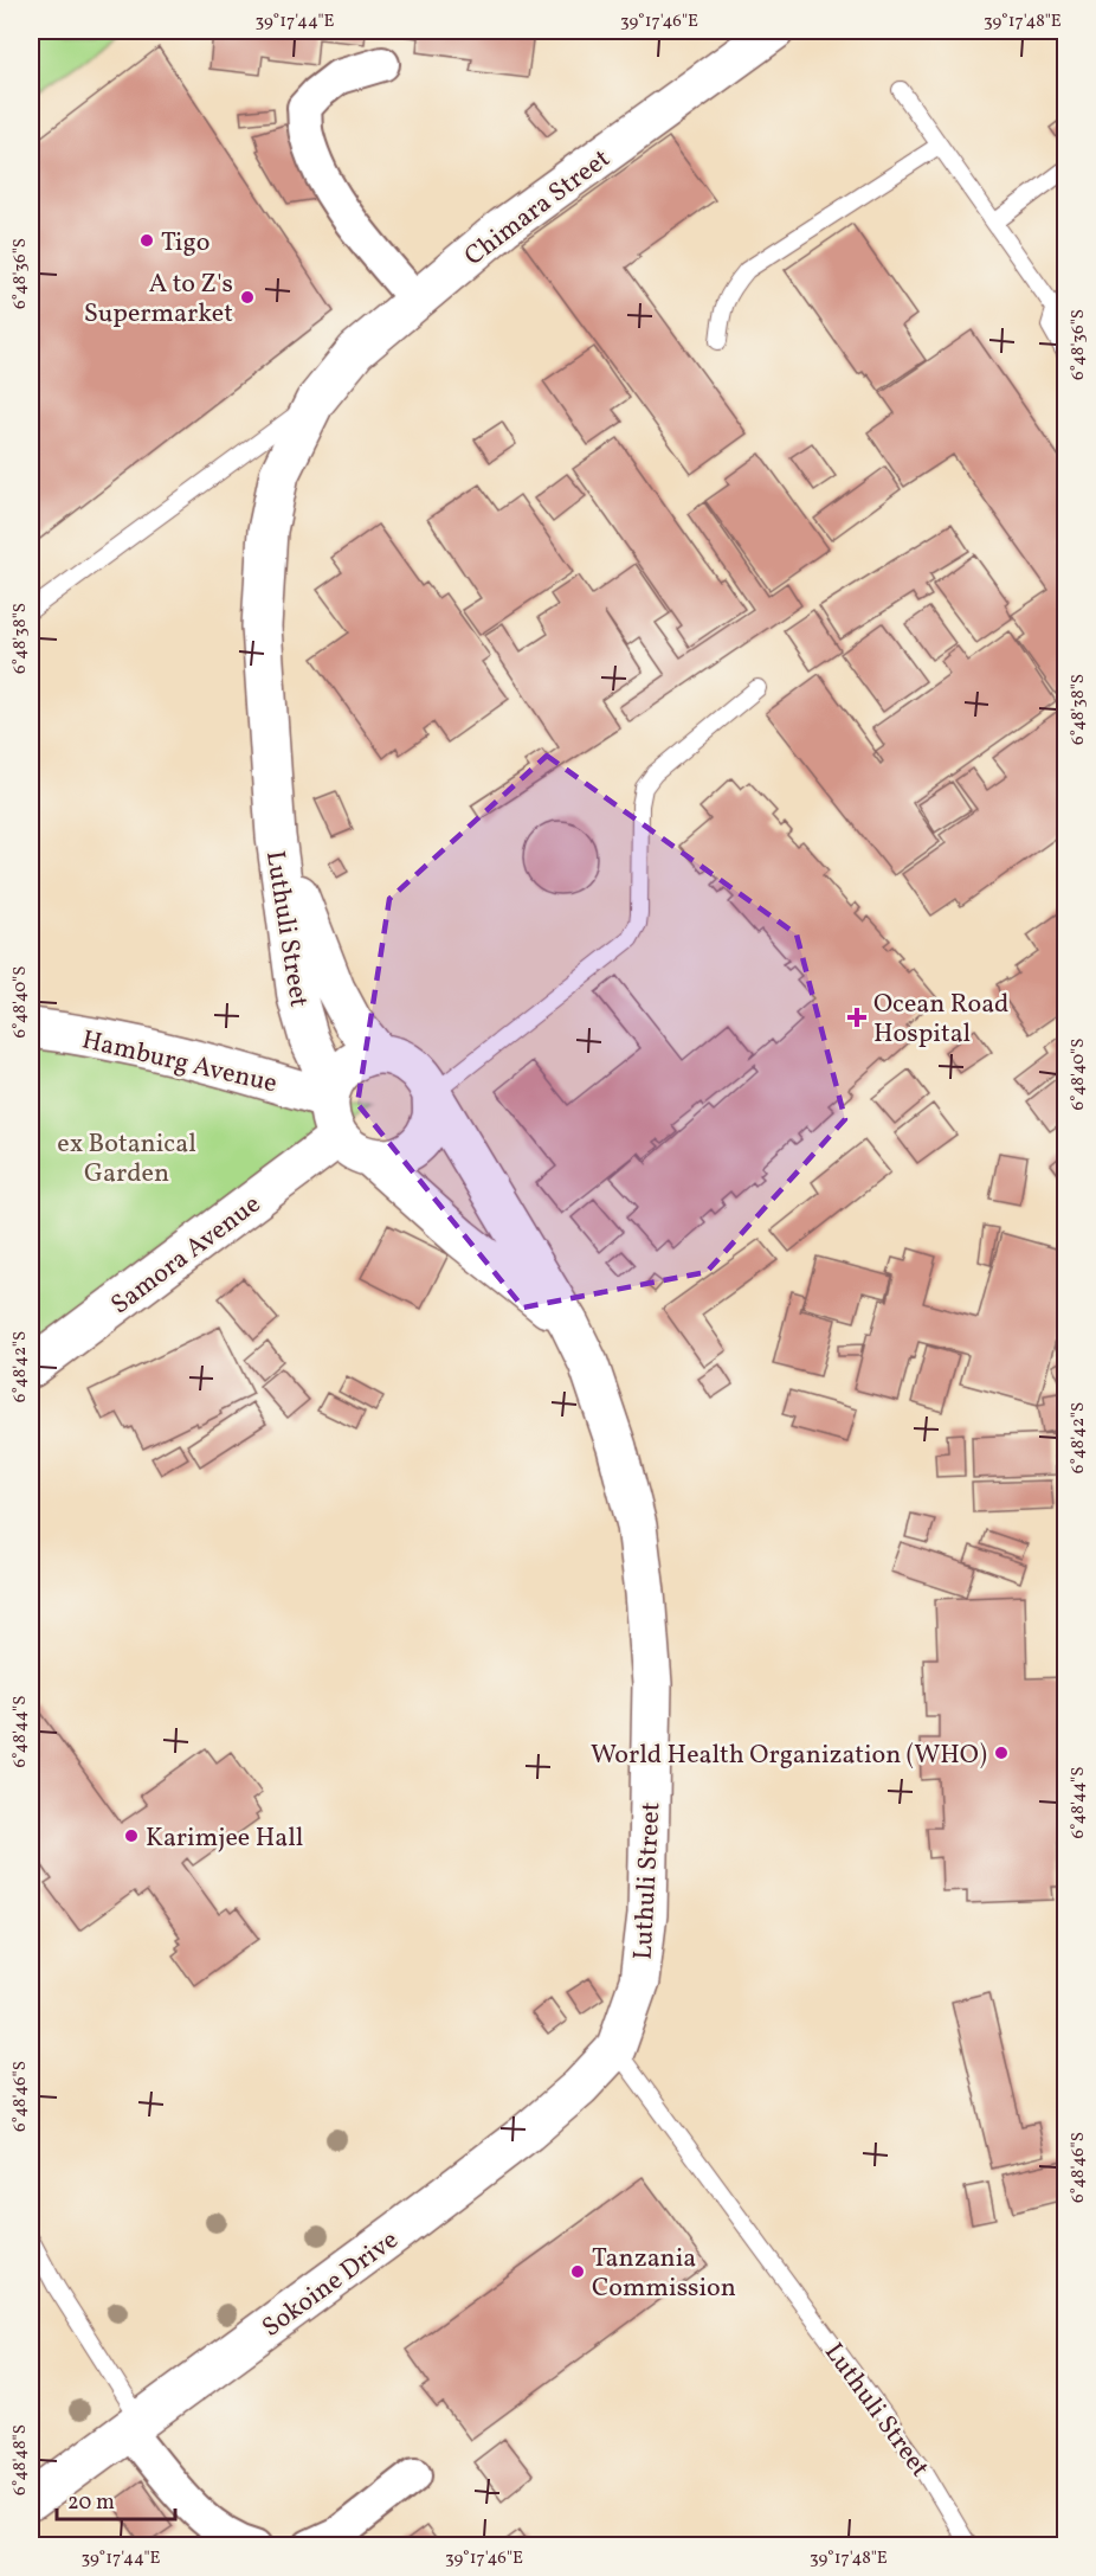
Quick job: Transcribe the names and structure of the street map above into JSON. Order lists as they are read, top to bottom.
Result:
{
  "streets": {
    "street": [
      "Chimara Street",
      "Luthuli Street",
      "Hamburg Avenue",
      "Samora Avenue",
      "Sokoine Drive"
    ]
  },
  "crossings": [
    ["Chimara Street", "Luthuli Street"],
    ["Luthuli Street", "Hamburg Avenue"],
    ["Luthuli Street", "Samora Avenue"],
    ["Luthuli Street", "Sokoine Drive"],
    ["Hamburg Avenue", "Samora Avenue"]
  ],
  "parks": ["ex Botanical Garden"],
  "places": {
    "other": [
      "Tigo",
      "A to Z's Supermarket",
      "World Health Organization (WHO)",
      "Karimjee Hall",
      "Tanzania Commission"
    ],
    "health": ["Ocean Road Hospital"]
  },
  "scale_bar": "20 m",
  "coordinates": [
    "39°17'44\"E",
    "39°17'46\"E",
    "39°17'48\"E",
    "6°48'36\"S",
    "6°48'38\"S",
    "6°48'40\"S",
    "6°48'42\"S",
    "6°48'44\"S",
    "6°48'46\"S",
    "6°48'48\"S"
  ]
}
